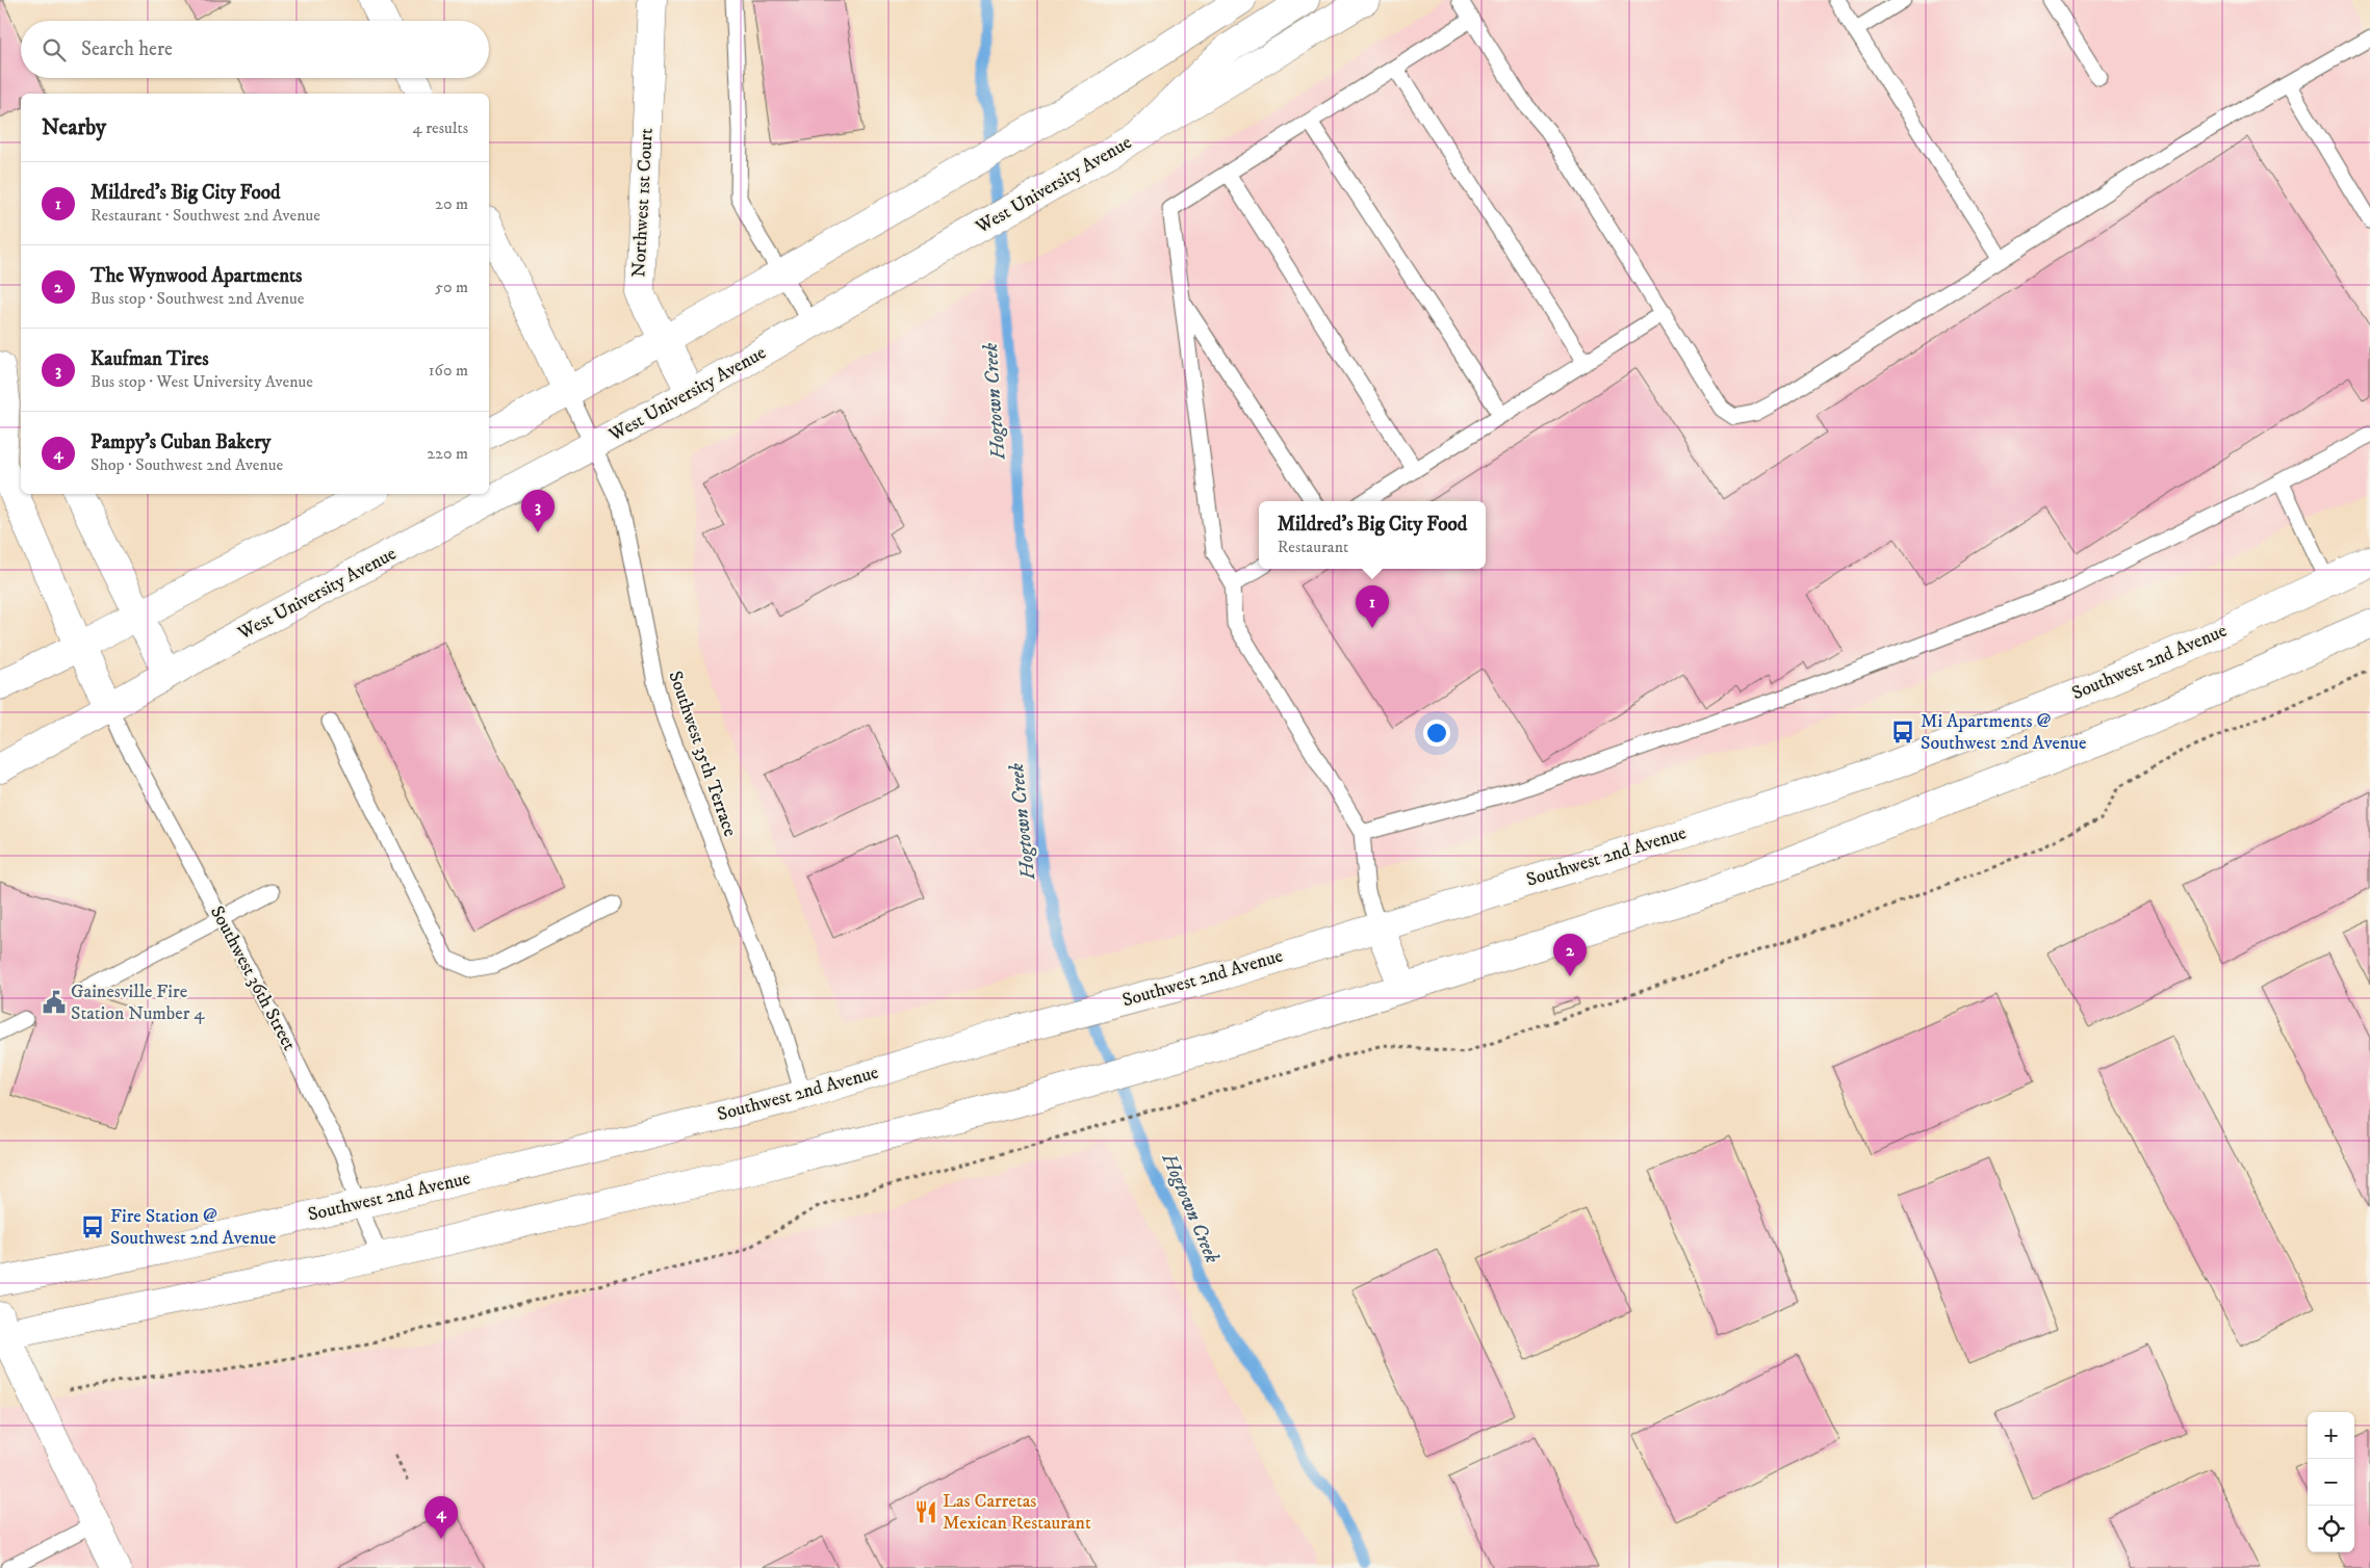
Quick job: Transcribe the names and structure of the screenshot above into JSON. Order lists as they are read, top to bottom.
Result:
{
  "streets": {
    "main road": ["West University Avenue", "Northwest 1st Court", "Southwest 2nd Avenue"],
    "lane": ["Southwest 35th Terrace", "Southwest 36th Street"]
  },
  "crossings": [
    ["West University Avenue", "Northwest 1st Court"],
    ["West University Avenue", "Southwest 35th Terrace"],
    ["West University Avenue", "Southwest 36th Street"],
    ["Southwest 2nd Avenue", "Southwest 35th Terrace"],
    ["Southwest 2nd Avenue", "Southwest 36th Street"]
  ],
  "water": ["Hogtown Creek"],
  "places": {
    "bus stop": ["Mi Apartments @ Southwest 2nd Avenue", "Fire Station @ Southwest 2nd Avenue"],
    "public building": ["Gainesville Fire Station Number 4"],
    "restaurant": ["Las Carretas Mexican Restaurant"]
  },
  "page": {
    "search": "Search here",
    "heading": ["Nearby", "4 results"],
    "list": [
      {
        "mark": "1",
        "name": "Mildred's Big City Food",
        "note": "Restaurant · Southwest 2nd Avenue",
        "value": "20 m"
      },
      {
        "mark": "2",
        "name": "The Wynwood Apartments",
        "note": "Bus stop · Southwest 2nd Avenue",
        "value": "50 m"
      },
      {
        "mark": "3",
        "name": "Kaufman Tires",
        "note": "Bus stop · West University Avenue",
        "value": "160 m"
      },
      {
        "mark": "4",
        "name": "Pampy's Cuban Bakery",
        "note": "Shop · Southwest 2nd Avenue",
        "value": "220 m"
      }
    ],
    "pins": [
      "3",
      "1",
      "2",
      "4"
    ],
    "popup": ["Mildred's Big City Food", "Restaurant"],
    "map_buttons": ["+", "−"]
  }
}
